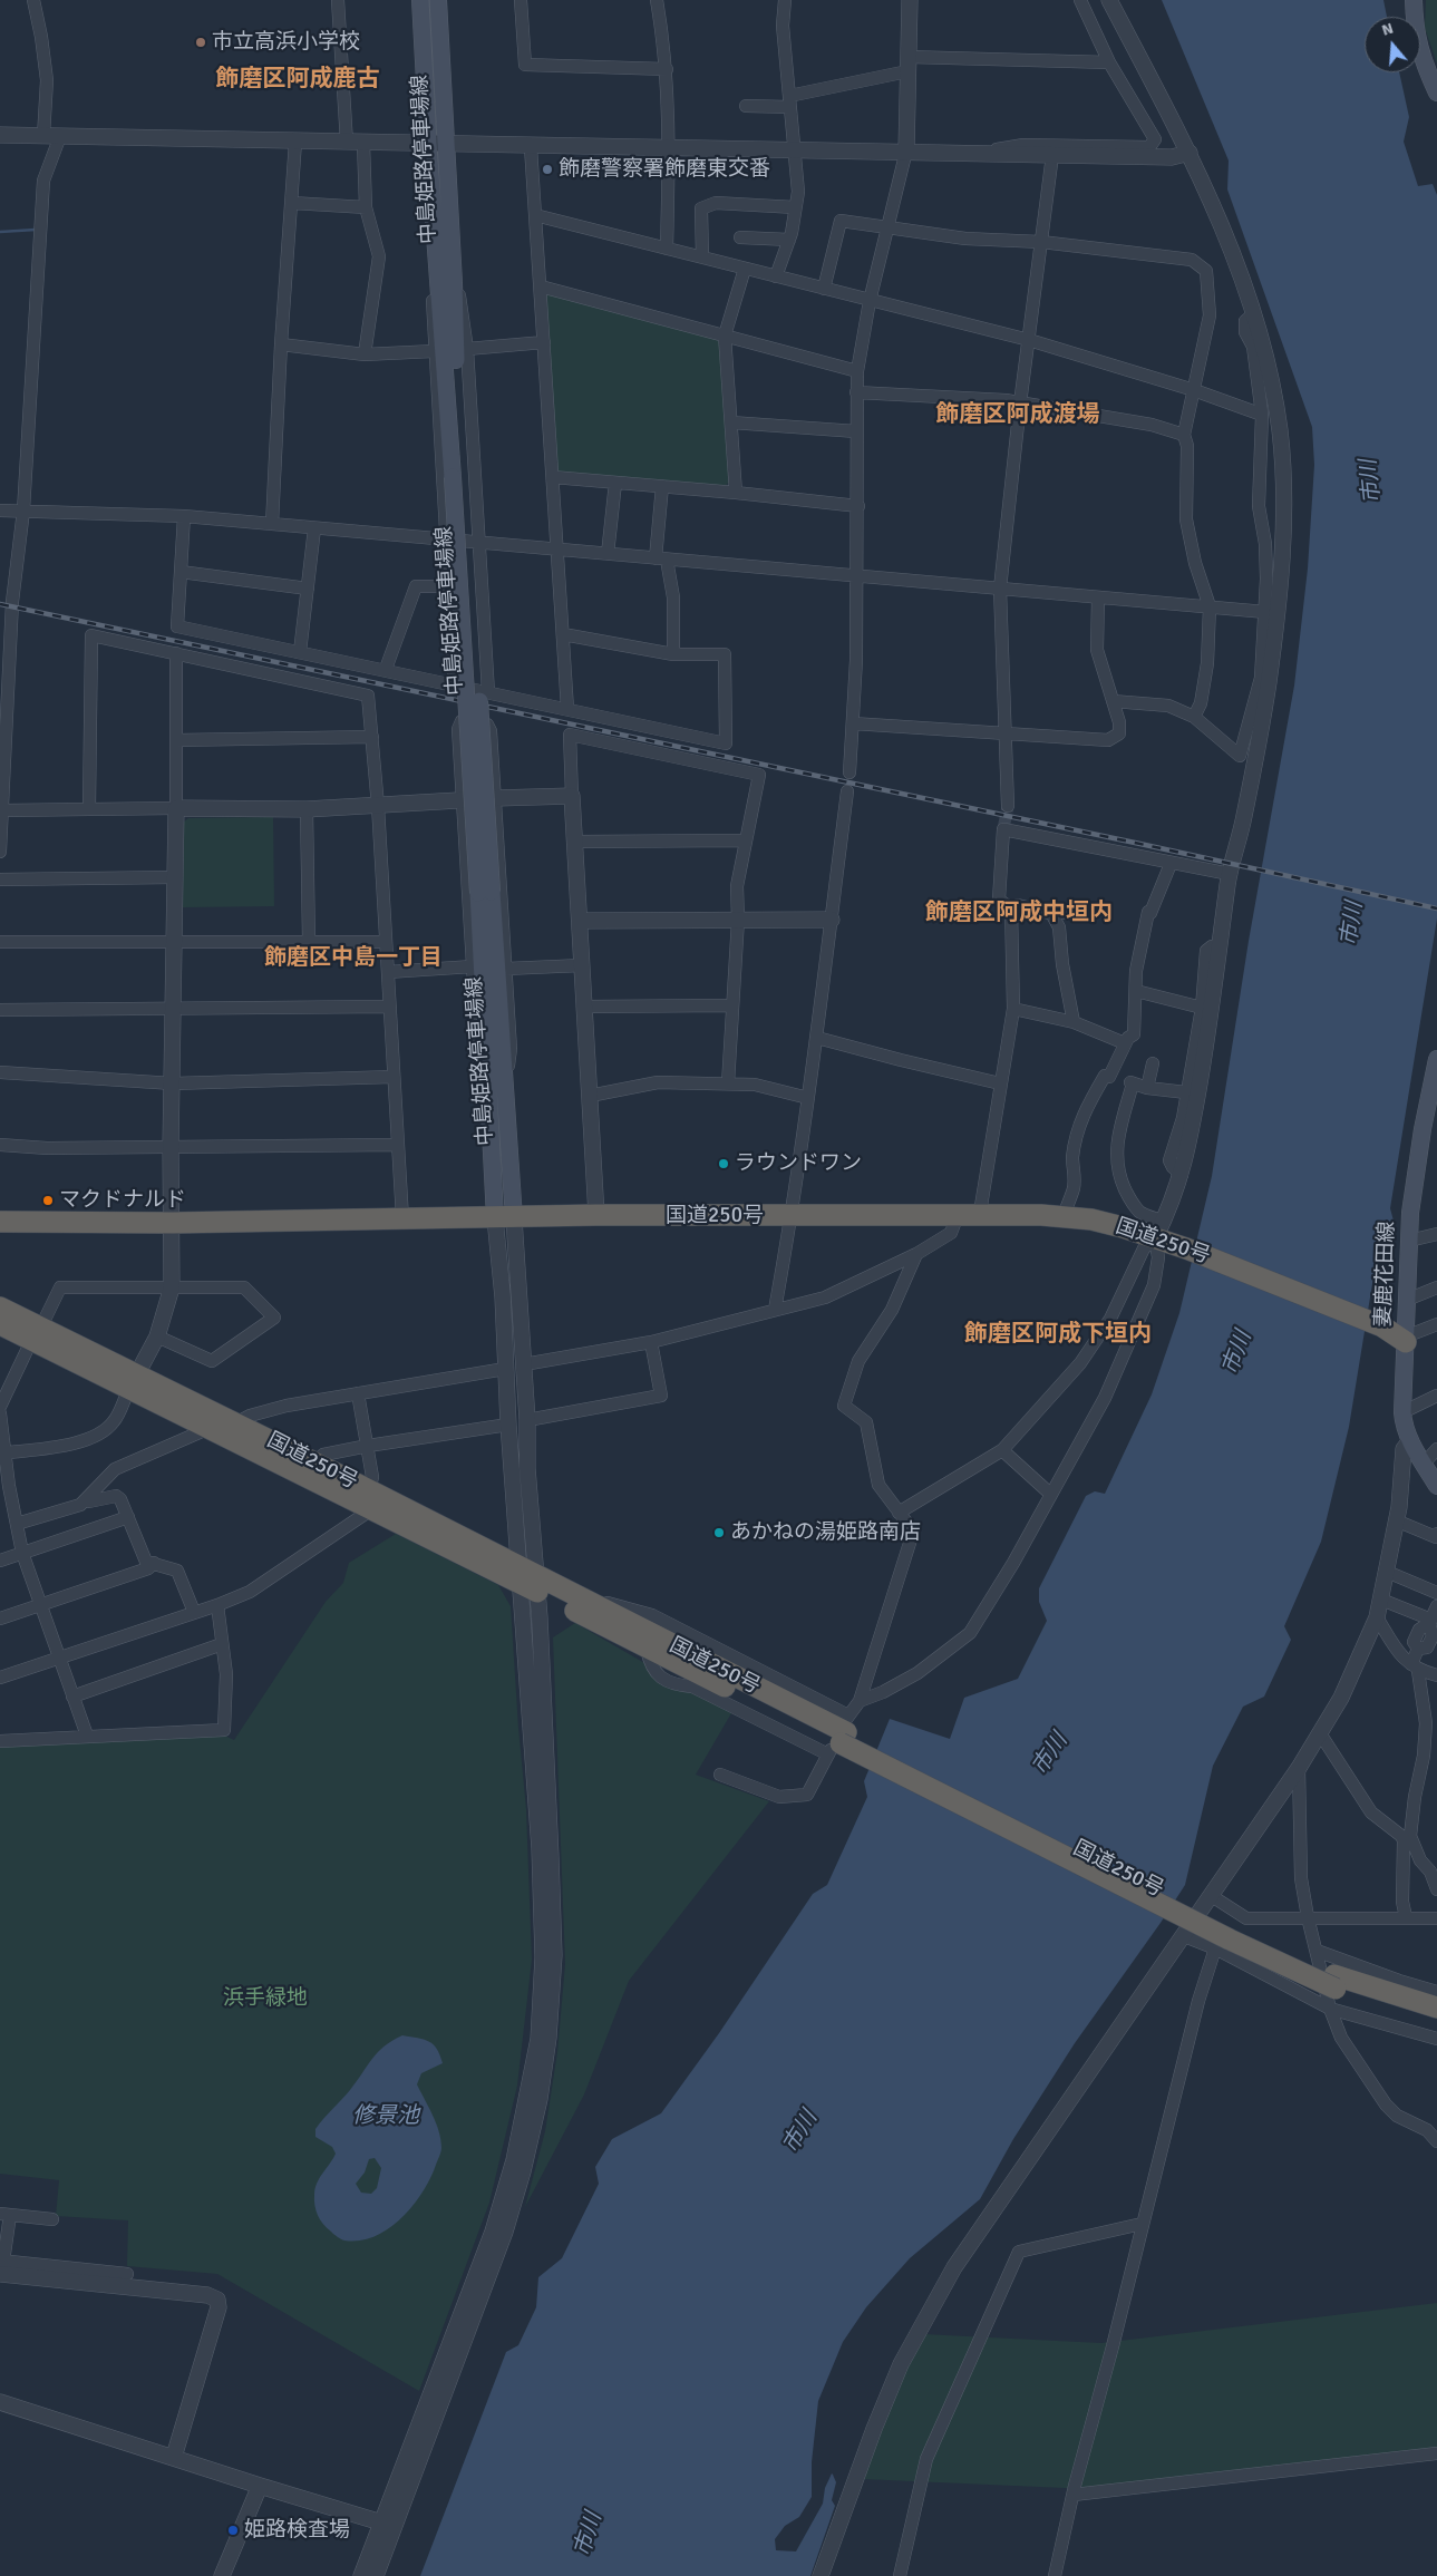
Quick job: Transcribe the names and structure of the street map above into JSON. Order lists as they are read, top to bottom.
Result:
{
  "streets": {
    "highway": ["国道250号"],
    "main road": ["中島姫路停車場線", "妻鹿花田線"]
  },
  "crossings": [
    ["中島姫路停車場線", "国道250号"],
    ["国道250号", "妻鹿花田線"]
  ],
  "districts": [
    "飾磨区阿成鹿古",
    "飾磨区阿成渡場",
    "飾磨区阿成中垣内",
    "飾磨区中島一丁目",
    "飾磨区阿成下垣内"
  ],
  "water": ["市川", "修景池"],
  "parks": ["浜手緑地"],
  "places": [
    "市立高浜小学校",
    "飾磨警察署飾磨東交番",
    "ラウンドワン",
    "マクドナルド",
    "あかねの湯姫路南店",
    "姫路検査場"
  ],
  "north": "top"
}
